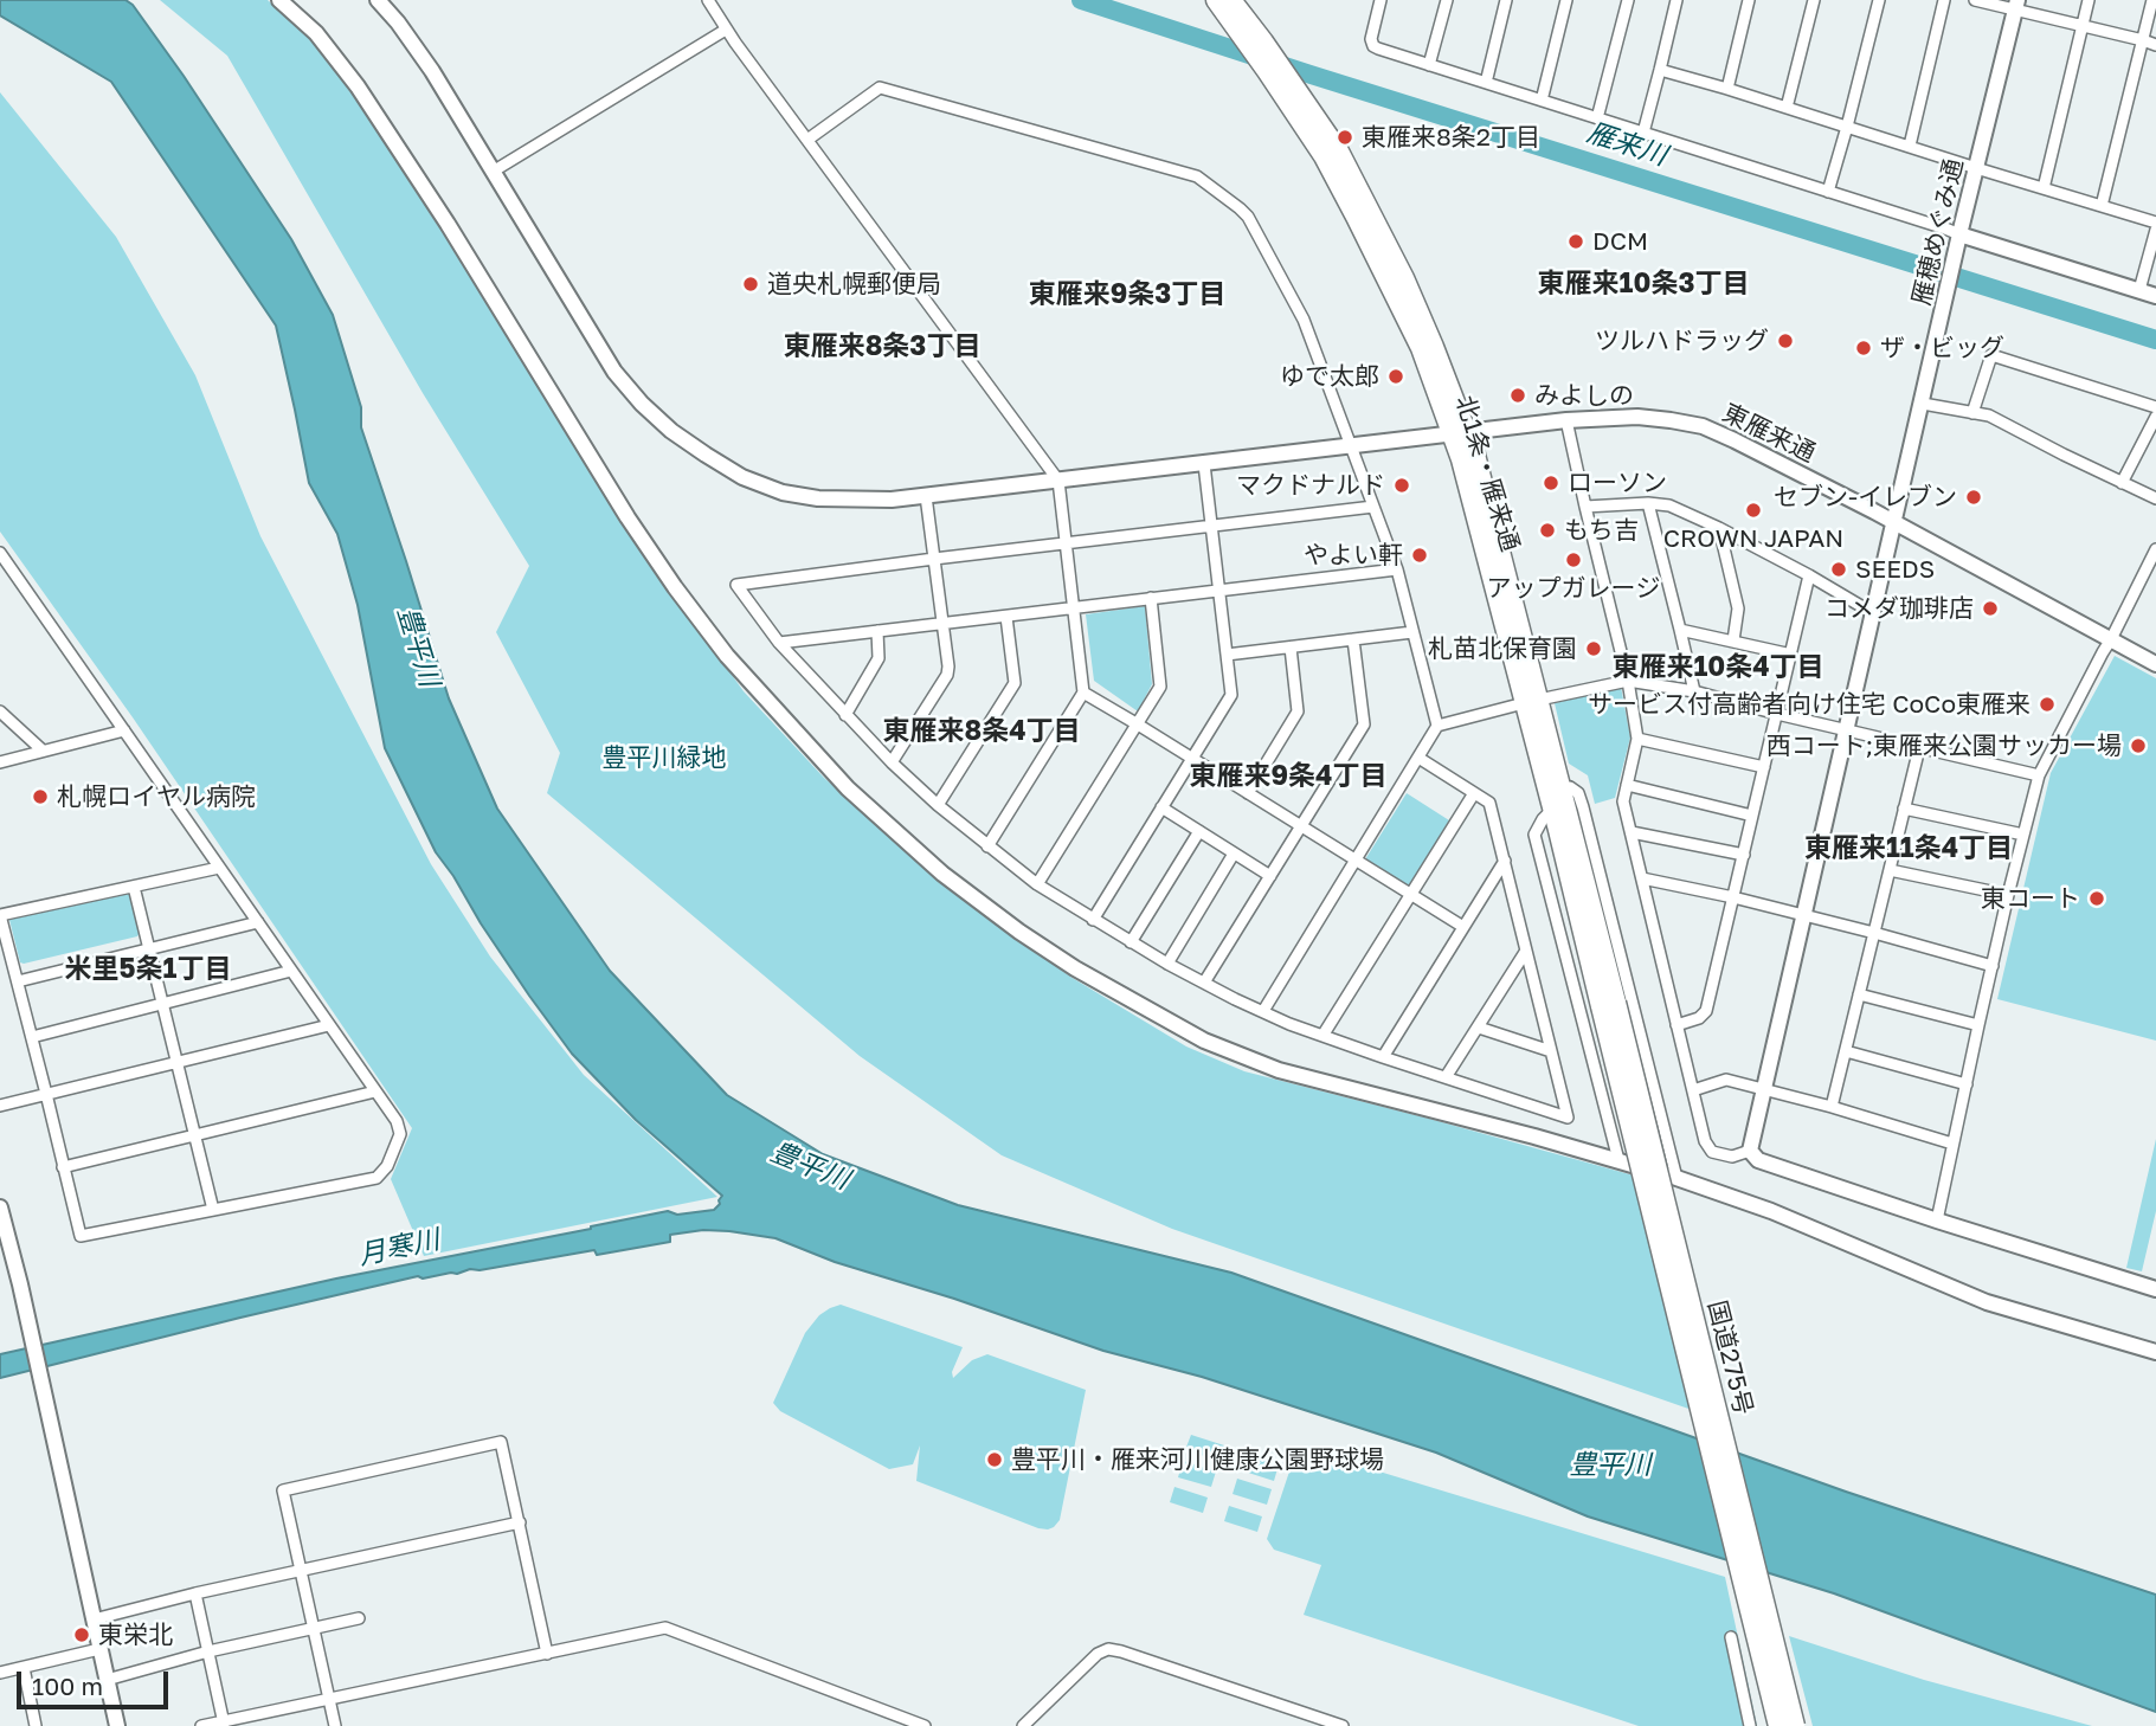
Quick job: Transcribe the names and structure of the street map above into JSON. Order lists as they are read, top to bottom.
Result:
{
  "streets": {
    "highway": ["北1条・雁来通", "国道275号"],
    "street": ["雁穂めぐみ通", "東雁来通"]
  },
  "crossings": [
    ["雁穂めぐみ通", "東雁来通"],
    ["東雁来通", "北1条・雁来通"],
    ["北1条・雁来通", "国道275号"]
  ],
  "districts": [
    "東雁来10条3丁目",
    "東雁来9条3丁目",
    "東雁来8条3丁目",
    "東雁来10条4丁目",
    "東雁来8条4丁目",
    "東雁来9条4丁目",
    "東雁来11条4丁目",
    "米里5条1丁目"
  ],
  "water": ["雁来川", "豊平川", "月寒川"],
  "parks": ["豊平川緑地"],
  "places": [
    "東雁来8条2丁目",
    "DCM",
    "道央札幌郵便局",
    "ツルハドラッグ",
    "ザ・ビッグ",
    "ゆで太郎",
    "みよしの",
    "ローソン",
    "マクドナルド",
    "セブン-イレブン",
    "CROWN JAPAN",
    "もち吉",
    "やよい軒",
    "アップガレージ",
    "SEEDS",
    "コメダ珈琲店",
    "札苗北保育園",
    "サービス付高齢者向け住宅 CoCo東雁来",
    "西コート;東雁来公園サッカー場",
    "札幌ロイヤル病院",
    "東コート",
    "豊平川・雁来河川健康公園野球場",
    "東栄北"
  ],
  "scale_bar": "100 m"
}
